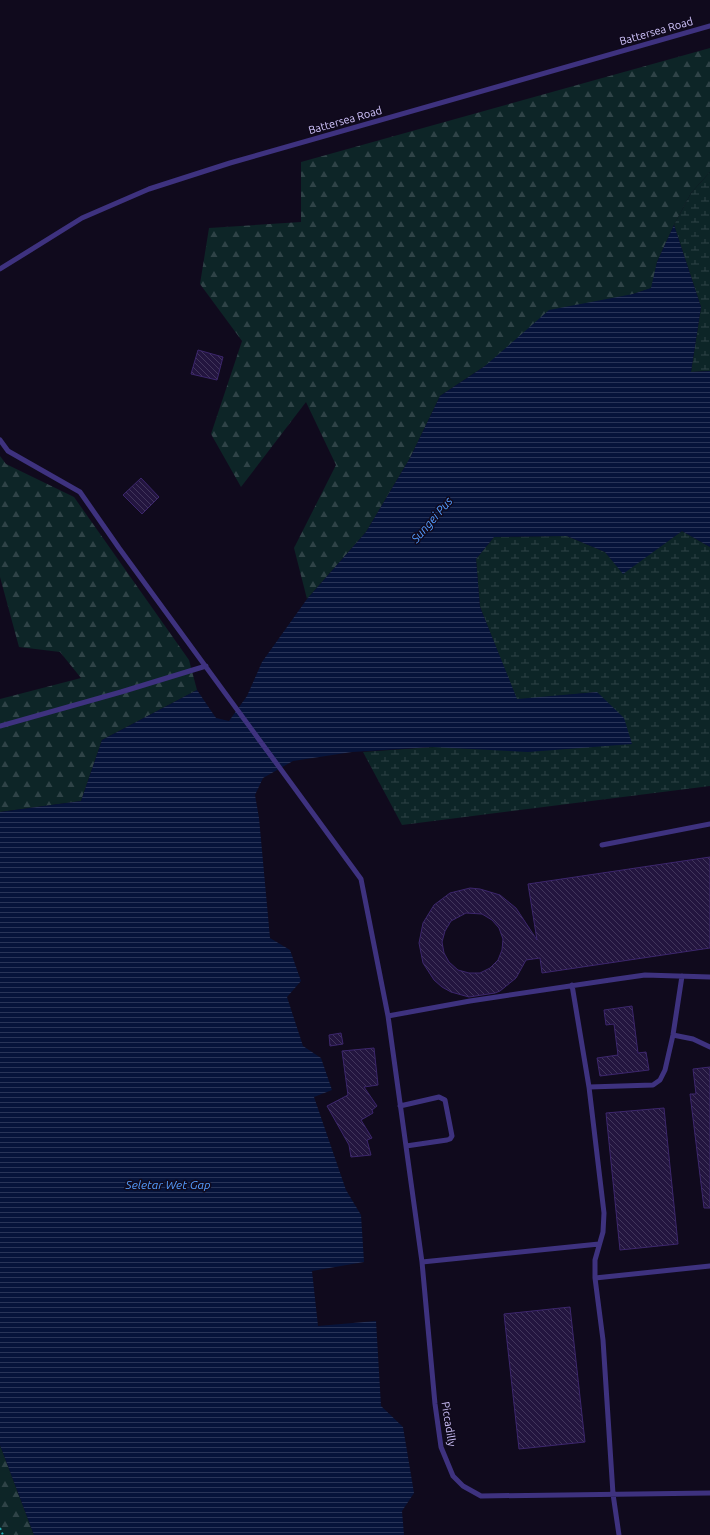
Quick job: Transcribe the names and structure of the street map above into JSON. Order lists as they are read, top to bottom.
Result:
{
  "streets": {
    "lane": ["Battersea Road", "Piccadilly"]
  },
  "water": ["Sungei Pus", "Seletar Wet Gap"]
}
